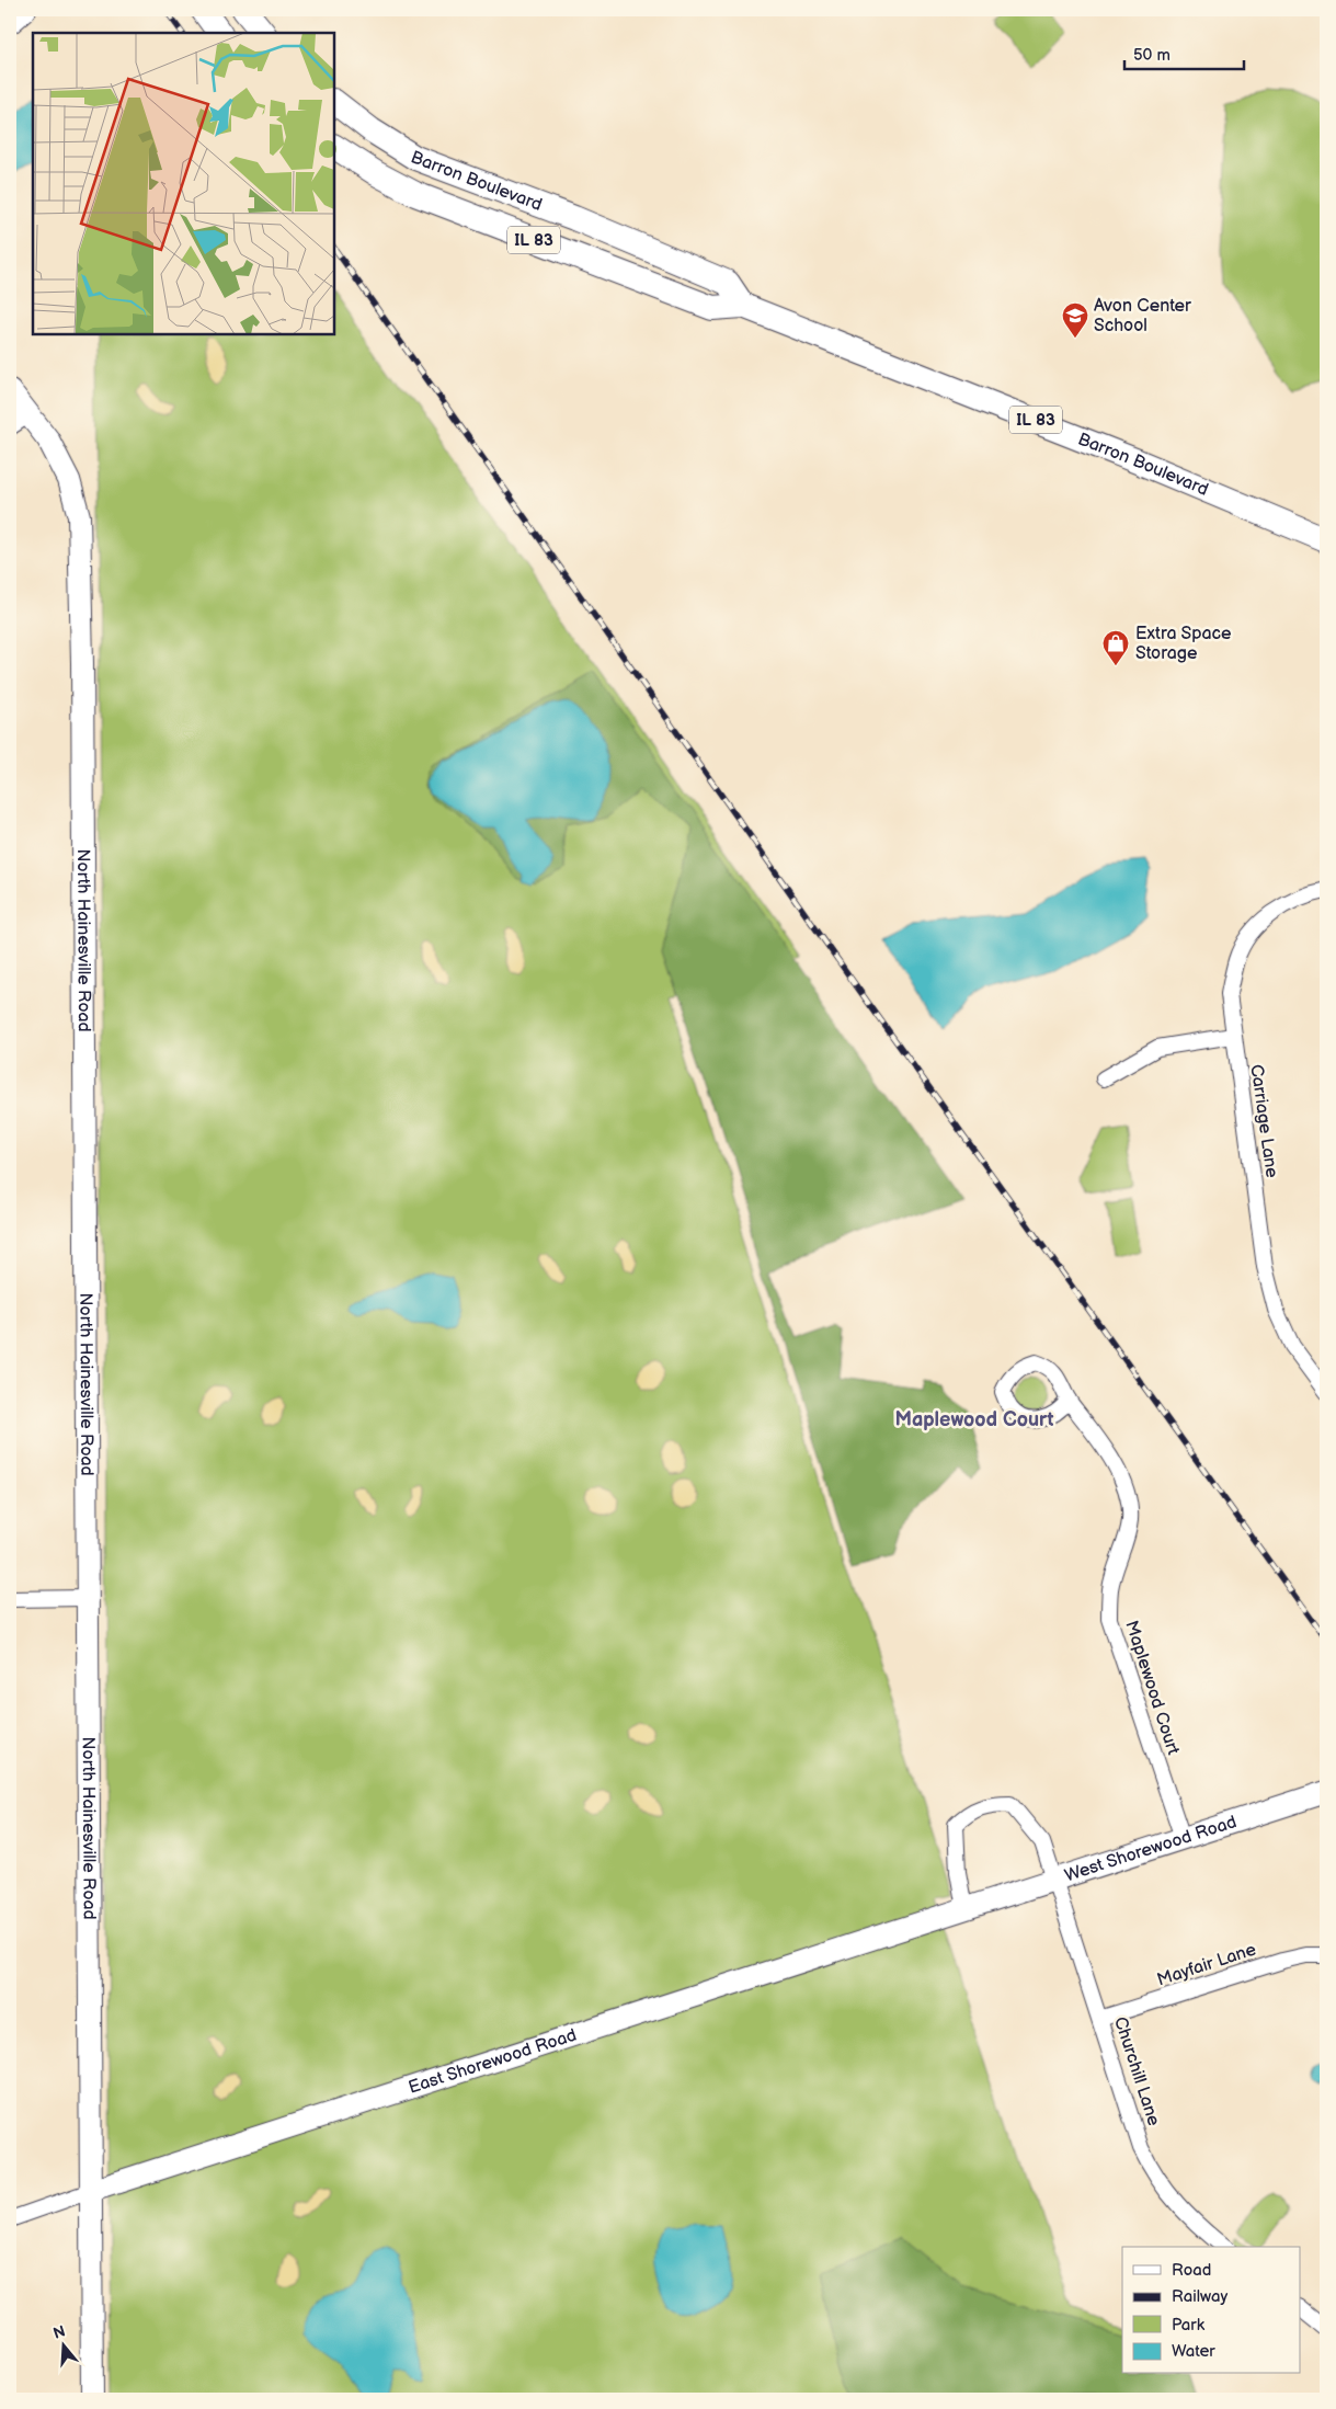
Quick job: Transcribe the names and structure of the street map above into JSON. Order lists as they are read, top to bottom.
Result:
{
  "streets": {
    "main road": [
      "Barron Boulevard",
      "IL 83",
      "North Hainesville Road",
      "West Shorewood Road",
      "East Shorewood Road"
    ],
    "street": [
      "Carriage Lane",
      "Maplewood Court",
      "Mayfair Lane",
      "Churchill Lane"
    ]
  },
  "crossings": [
    ["North Hainesville Road", "East Shorewood Road"],
    ["Maplewood Court", "West Shorewood Road"],
    ["West Shorewood Road", "East Shorewood Road"],
    ["West Shorewood Road", "Churchill Lane"],
    ["Mayfair Lane", "Churchill Lane"],
    ["East Shorewood Road", "Churchill Lane"]
  ],
  "districts": ["Maplewood Court"],
  "places": {
    "school or university": ["Avon Center School"],
    "shop": ["Extra Space Storage"]
  },
  "legend": [
    "Road",
    "Railway",
    "Park",
    "Water"
  ],
  "scale_bar": "50 m",
  "north": "top"
}
